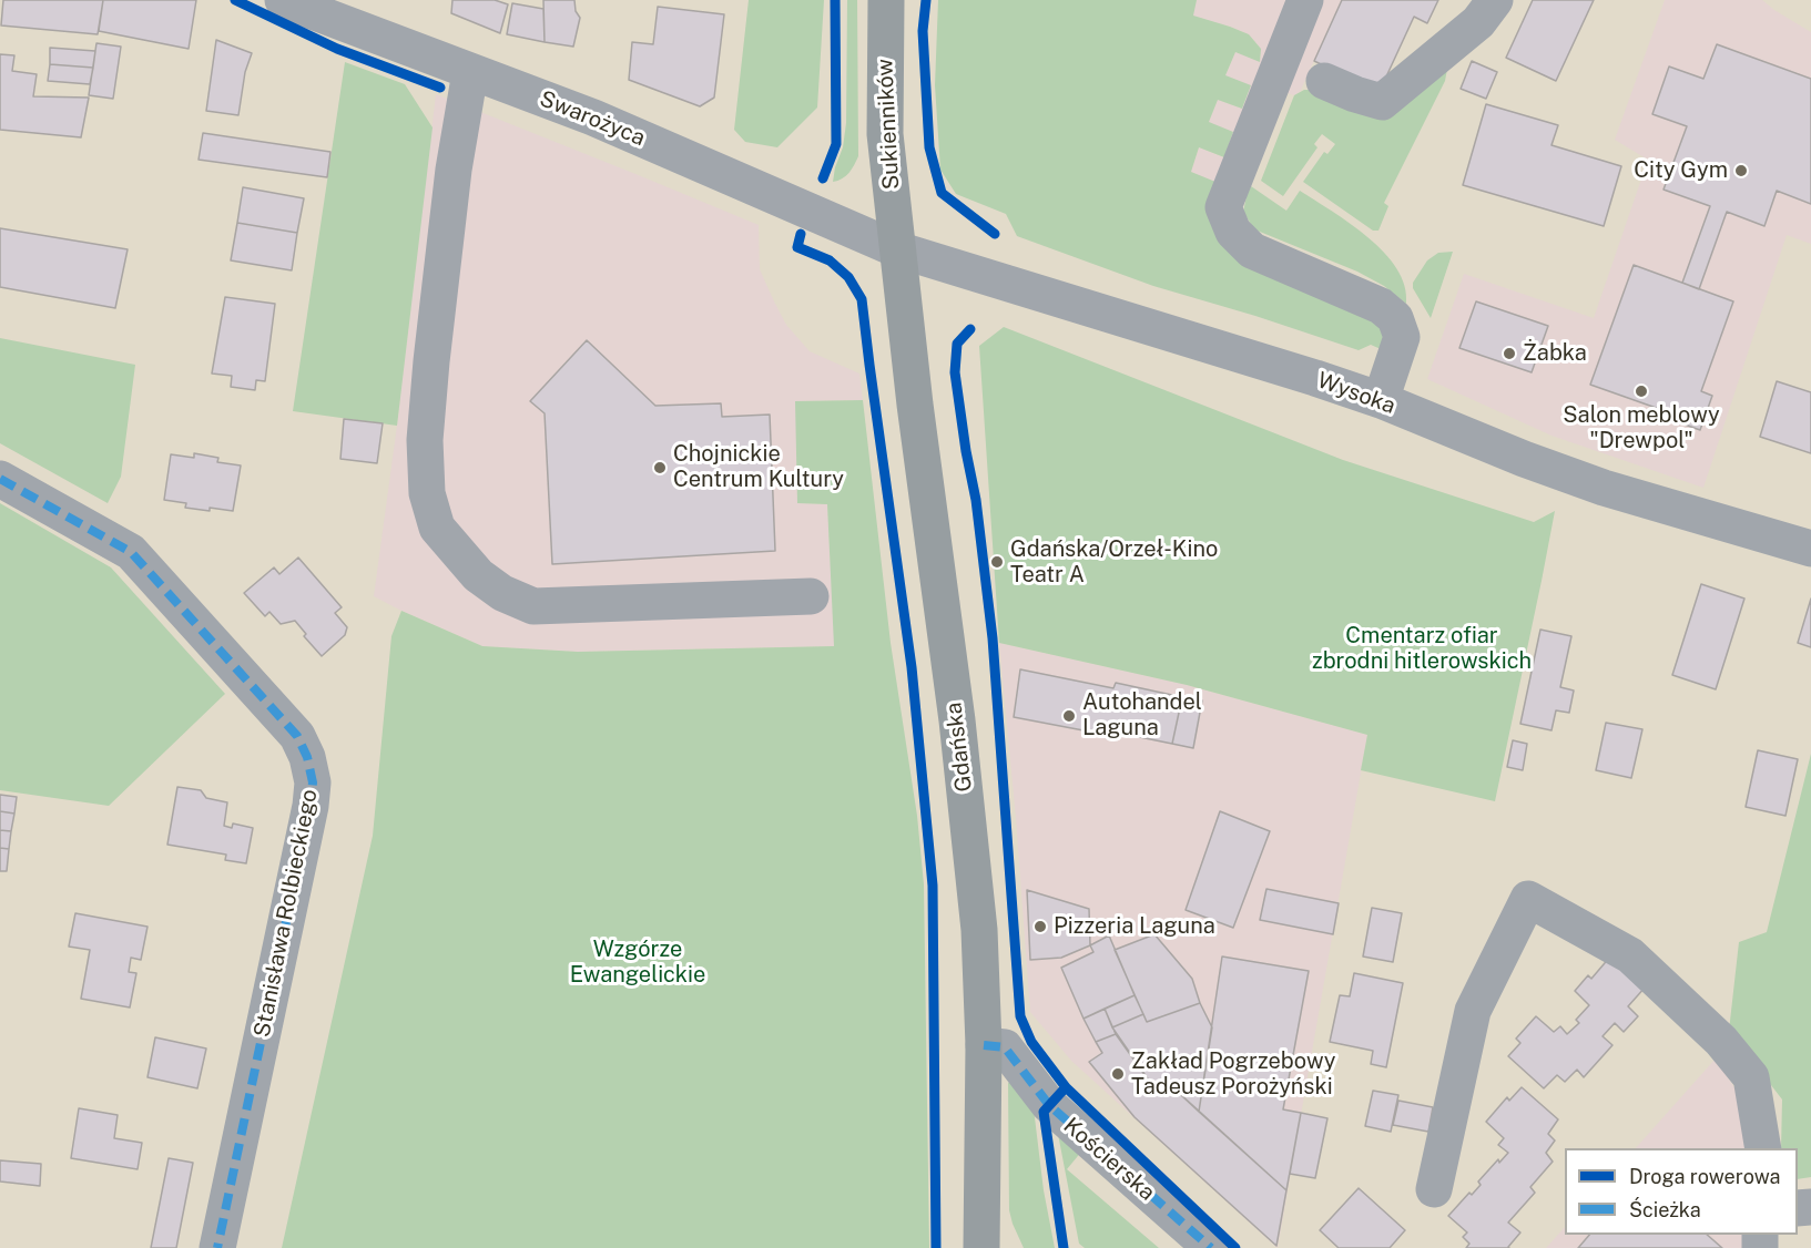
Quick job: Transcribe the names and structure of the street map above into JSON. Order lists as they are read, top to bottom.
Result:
{
  "streets": {
    "main road": ["Sukienników", "Gdańska"],
    "street": [
      "Swarożyca",
      "Wysoka",
      "Stanisława Rolbieckiego",
      "Kościerska"
    ]
  },
  "crossings": [
    ["Swarożyca", "Sukienników"],
    ["Swarożyca", "Wysoka"],
    ["Swarożyca", "Gdańska"],
    ["Sukienników", "Wysoka"],
    ["Sukienników", "Gdańska"],
    ["Wysoka", "Gdańska"],
    ["Gdańska", "Kościerska"]
  ],
  "parks": ["Cmentarz ofiar zbrodni hitlerowskich", "Wzgórze Ewangelickie"],
  "places": [
    "City Gym",
    "Żabka",
    "Salon meblowy \"Drewpol\"",
    "Chojnickie Centrum Kultury",
    "Gdańska/Orzeł-Kino Teatr A",
    "Autohandel Laguna",
    "Pizzeria Laguna",
    "Zakład Pogrzebowy Tadeusz Porożyński"
  ],
  "legend": ["Droga rowerowa", "Ścieżka"]
}
